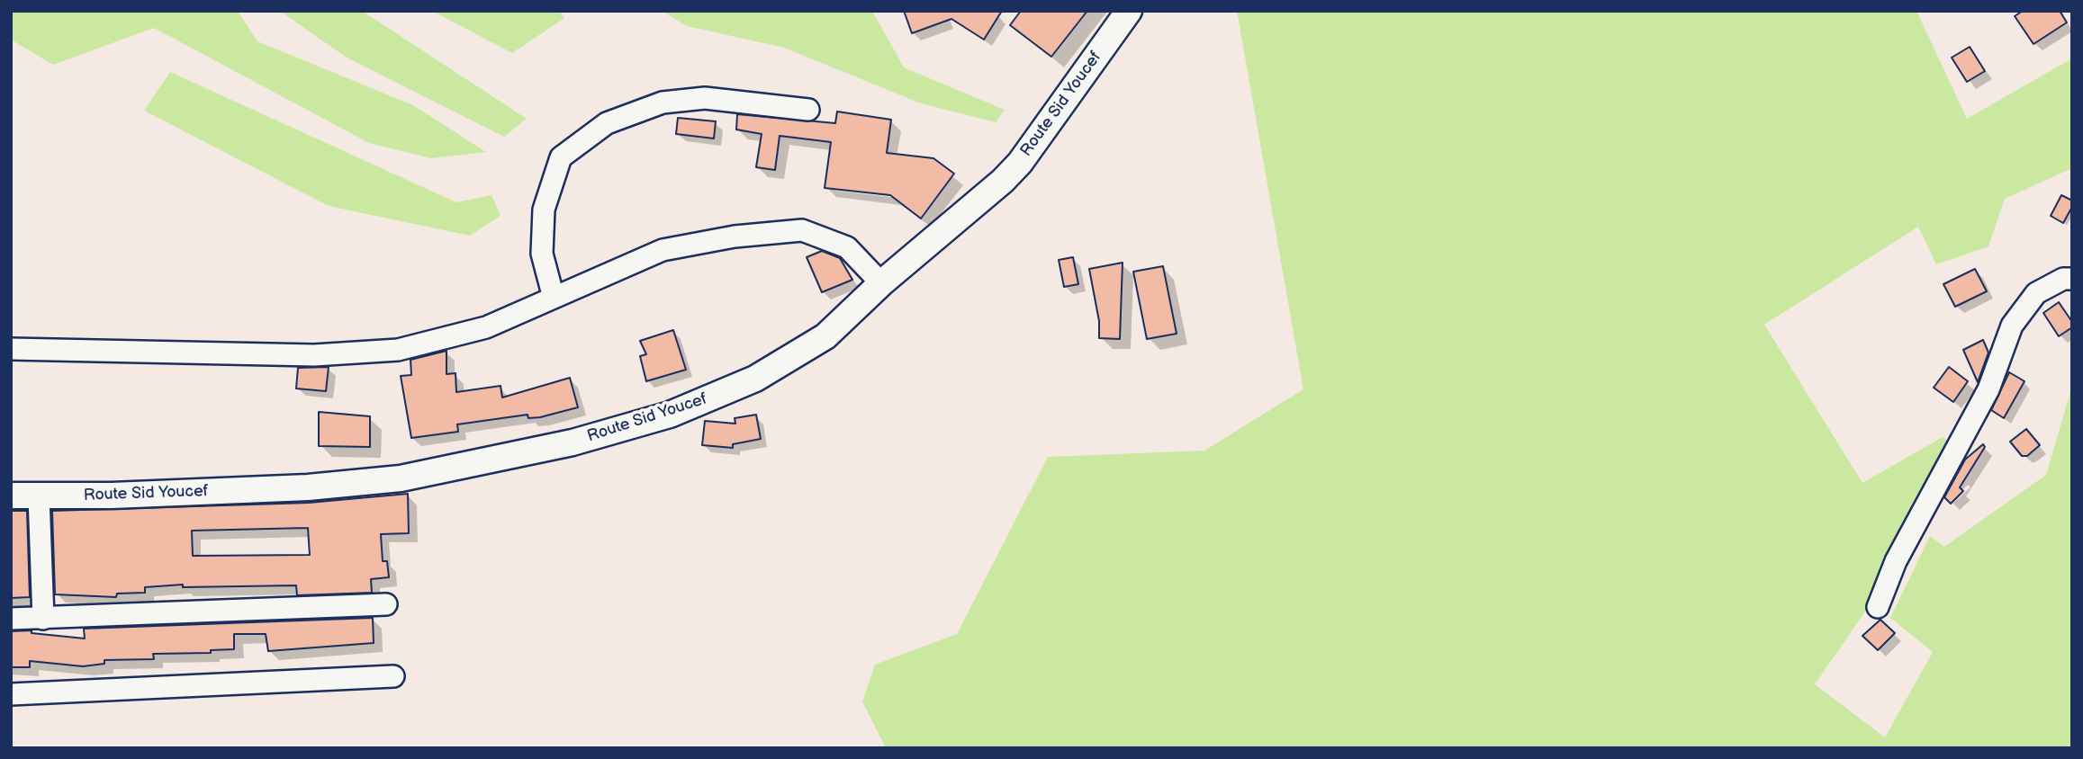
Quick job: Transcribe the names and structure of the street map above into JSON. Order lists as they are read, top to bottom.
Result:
{
  "streets": {
    "main road": ["Route Sid Youcef"]
  }
}
